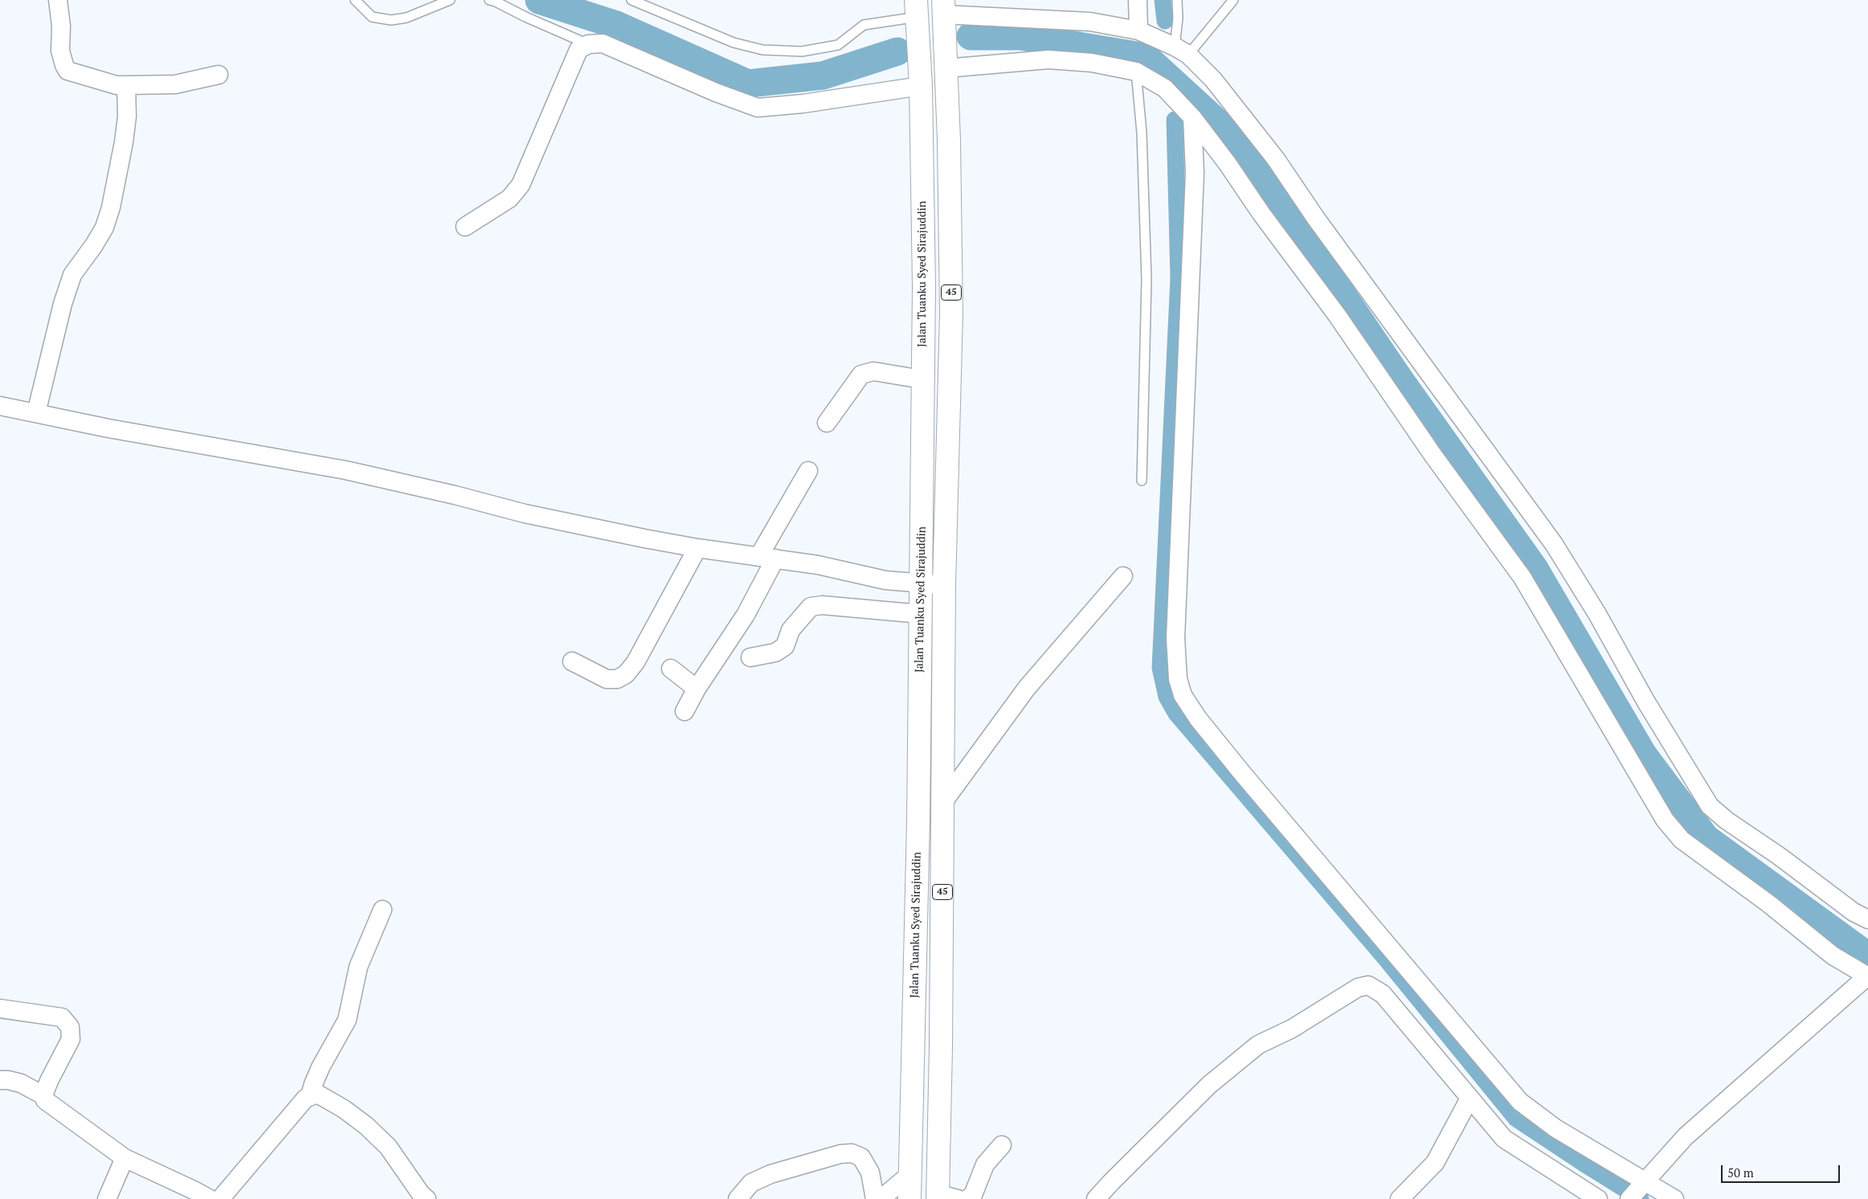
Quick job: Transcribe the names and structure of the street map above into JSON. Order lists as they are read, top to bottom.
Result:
{
  "streets": {
    "highway": ["Jalan Tuanku Syed Sirajuddin", "45"]
  },
  "scale_bar": "50 m"
}
